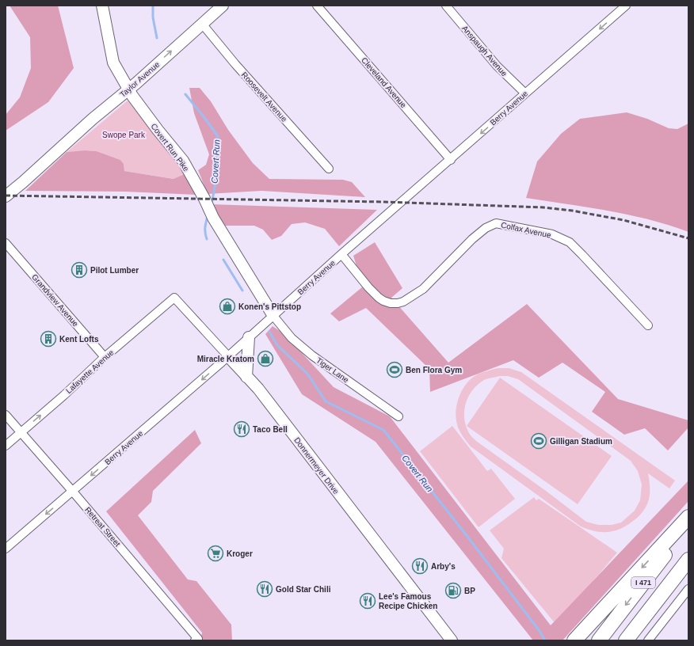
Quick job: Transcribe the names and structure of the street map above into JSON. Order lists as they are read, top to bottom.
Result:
{
  "streets": {
    "highway": ["I 471"],
    "street": [
      "Anspaugh Avenue",
      "Taylor Avenue",
      "Cleveland Avenue",
      "Roosevelt Avenue",
      "Berry Avenue",
      "Covert Run Pike",
      "Colfax Avenue",
      "Grandview Avenue",
      "Tiger Lane",
      "Lafayette Avenue",
      "Donnermeyer Drive",
      "Retreat Street"
    ]
  },
  "crossings": [
    ["Anspaugh Avenue", "Berry Avenue"],
    ["Taylor Avenue", "Roosevelt Avenue"],
    ["Taylor Avenue", "Covert Run Pike"],
    ["Cleveland Avenue", "Berry Avenue"],
    ["Berry Avenue", "Covert Run Pike"],
    ["Berry Avenue", "Colfax Avenue"],
    ["Berry Avenue", "Tiger Lane"],
    ["Berry Avenue", "Donnermeyer Drive"],
    ["Berry Avenue", "Retreat Street"],
    ["Covert Run Pike", "Tiger Lane"],
    ["Grandview Avenue", "Lafayette Avenue"],
    ["Lafayette Avenue", "Donnermeyer Drive"],
    ["Lafayette Avenue", "Retreat Street"]
  ],
  "one_way": ["Berry Avenue", "Lafayette Avenue"],
  "water": ["Covert Run"],
  "parks": ["Swope Park"],
  "places": {
    "building": ["Pilot Lumber", "Kent Lofts"],
    "shop": ["Konen's Pittstop", "Miracle Kratom"],
    "sports": ["Ben Flora Gym", "Gilligan Stadium"],
    "restaurant": [
      "Taco Bell",
      "Arby's",
      "Gold Star Chili",
      "Lee's Famous Recipe Chicken"
    ],
    "supermarket": ["Kroger"],
    "fuel station": ["BP"]
  }
}
